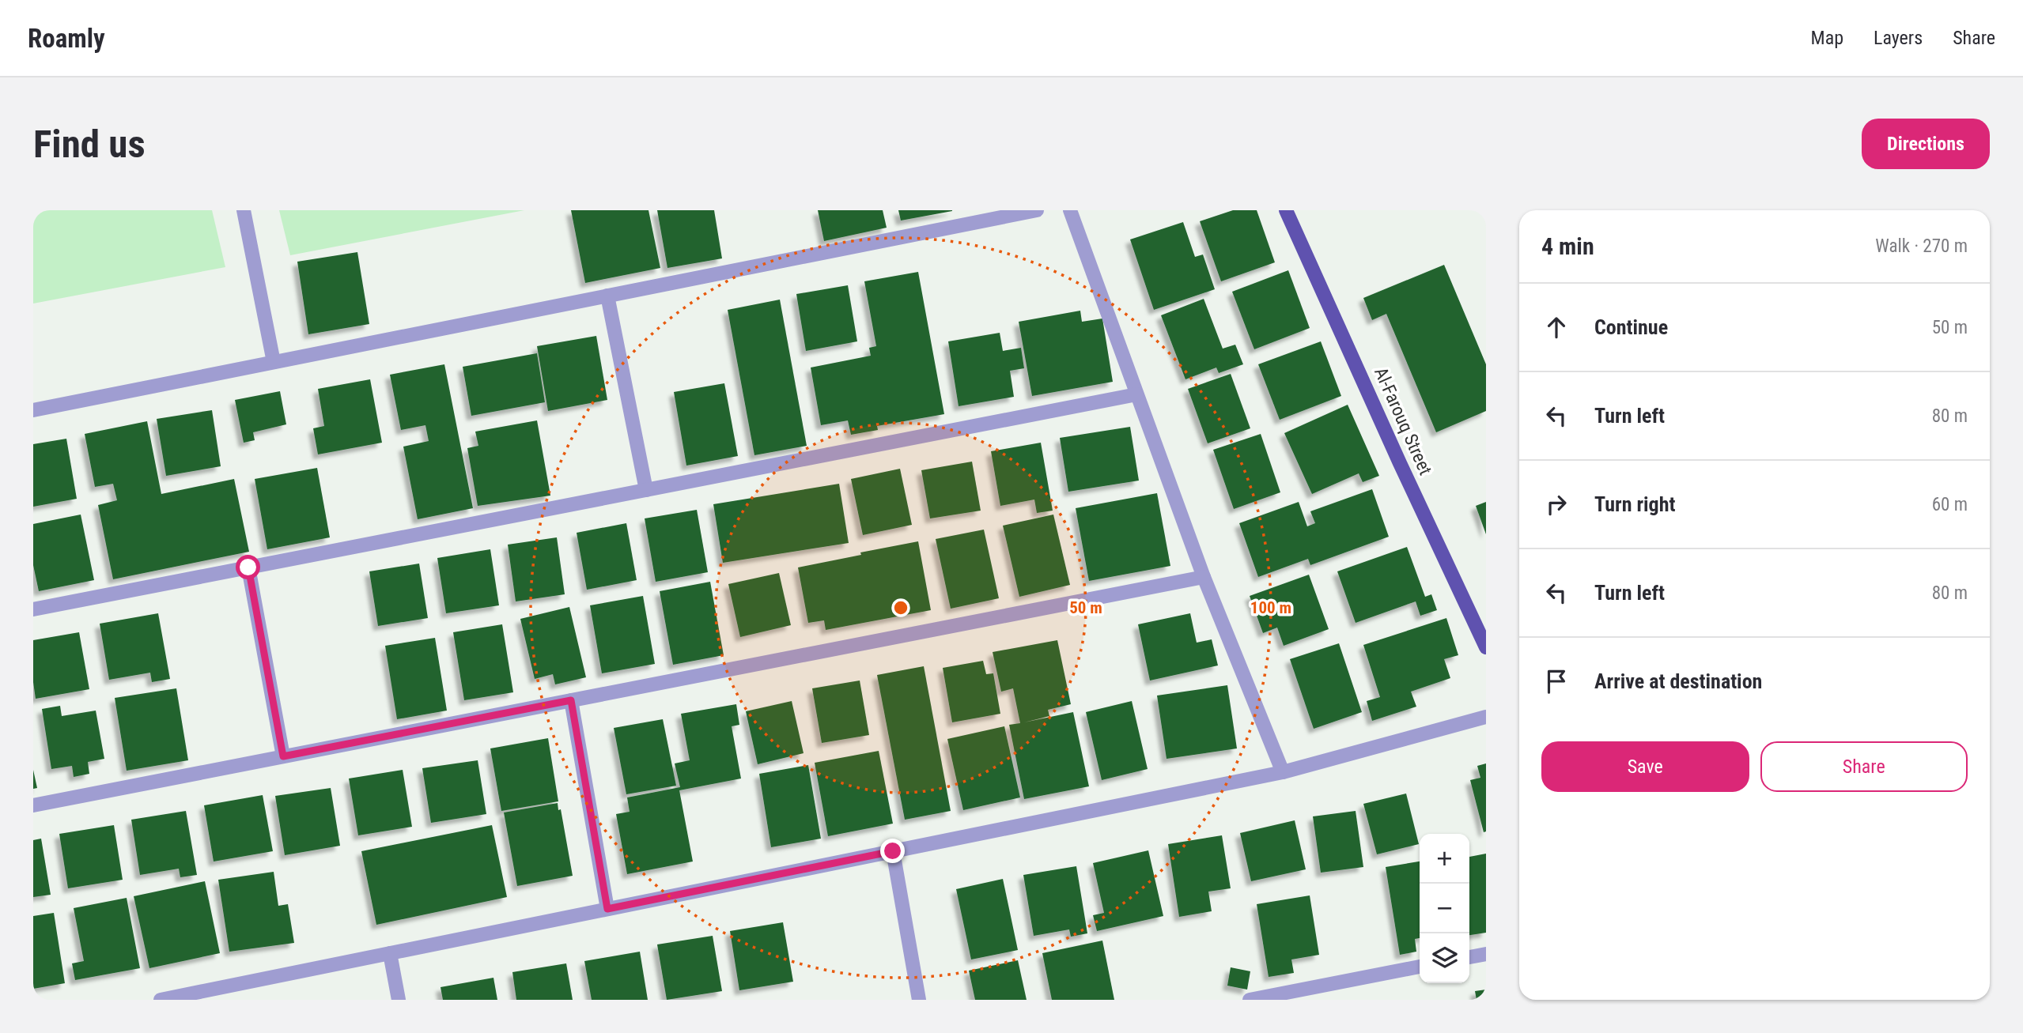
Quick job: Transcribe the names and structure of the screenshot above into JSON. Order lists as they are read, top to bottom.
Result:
{
  "streets": {
    "main road": ["Al-Farouq Street"]
  },
  "page": {
    "header": "Roamly",
    "nav": ["Map", "Layers", "Share"],
    "buttons": [
      "Directions",
      ["Save", "Share"]
    ],
    "title": "Find us",
    "heading": ["4 min", "Walk · 270 m"],
    "list": [
      ["Continue", "50 m"],
      ["Turn left", "80 m"],
      ["Turn right", "60 m"],
      ["Turn left", "80 m"],
      "Arrive at destination"
    ],
    "map_buttons": ["+", "−"]
  },
  "rings": ["50 m", "100 m"]
}
